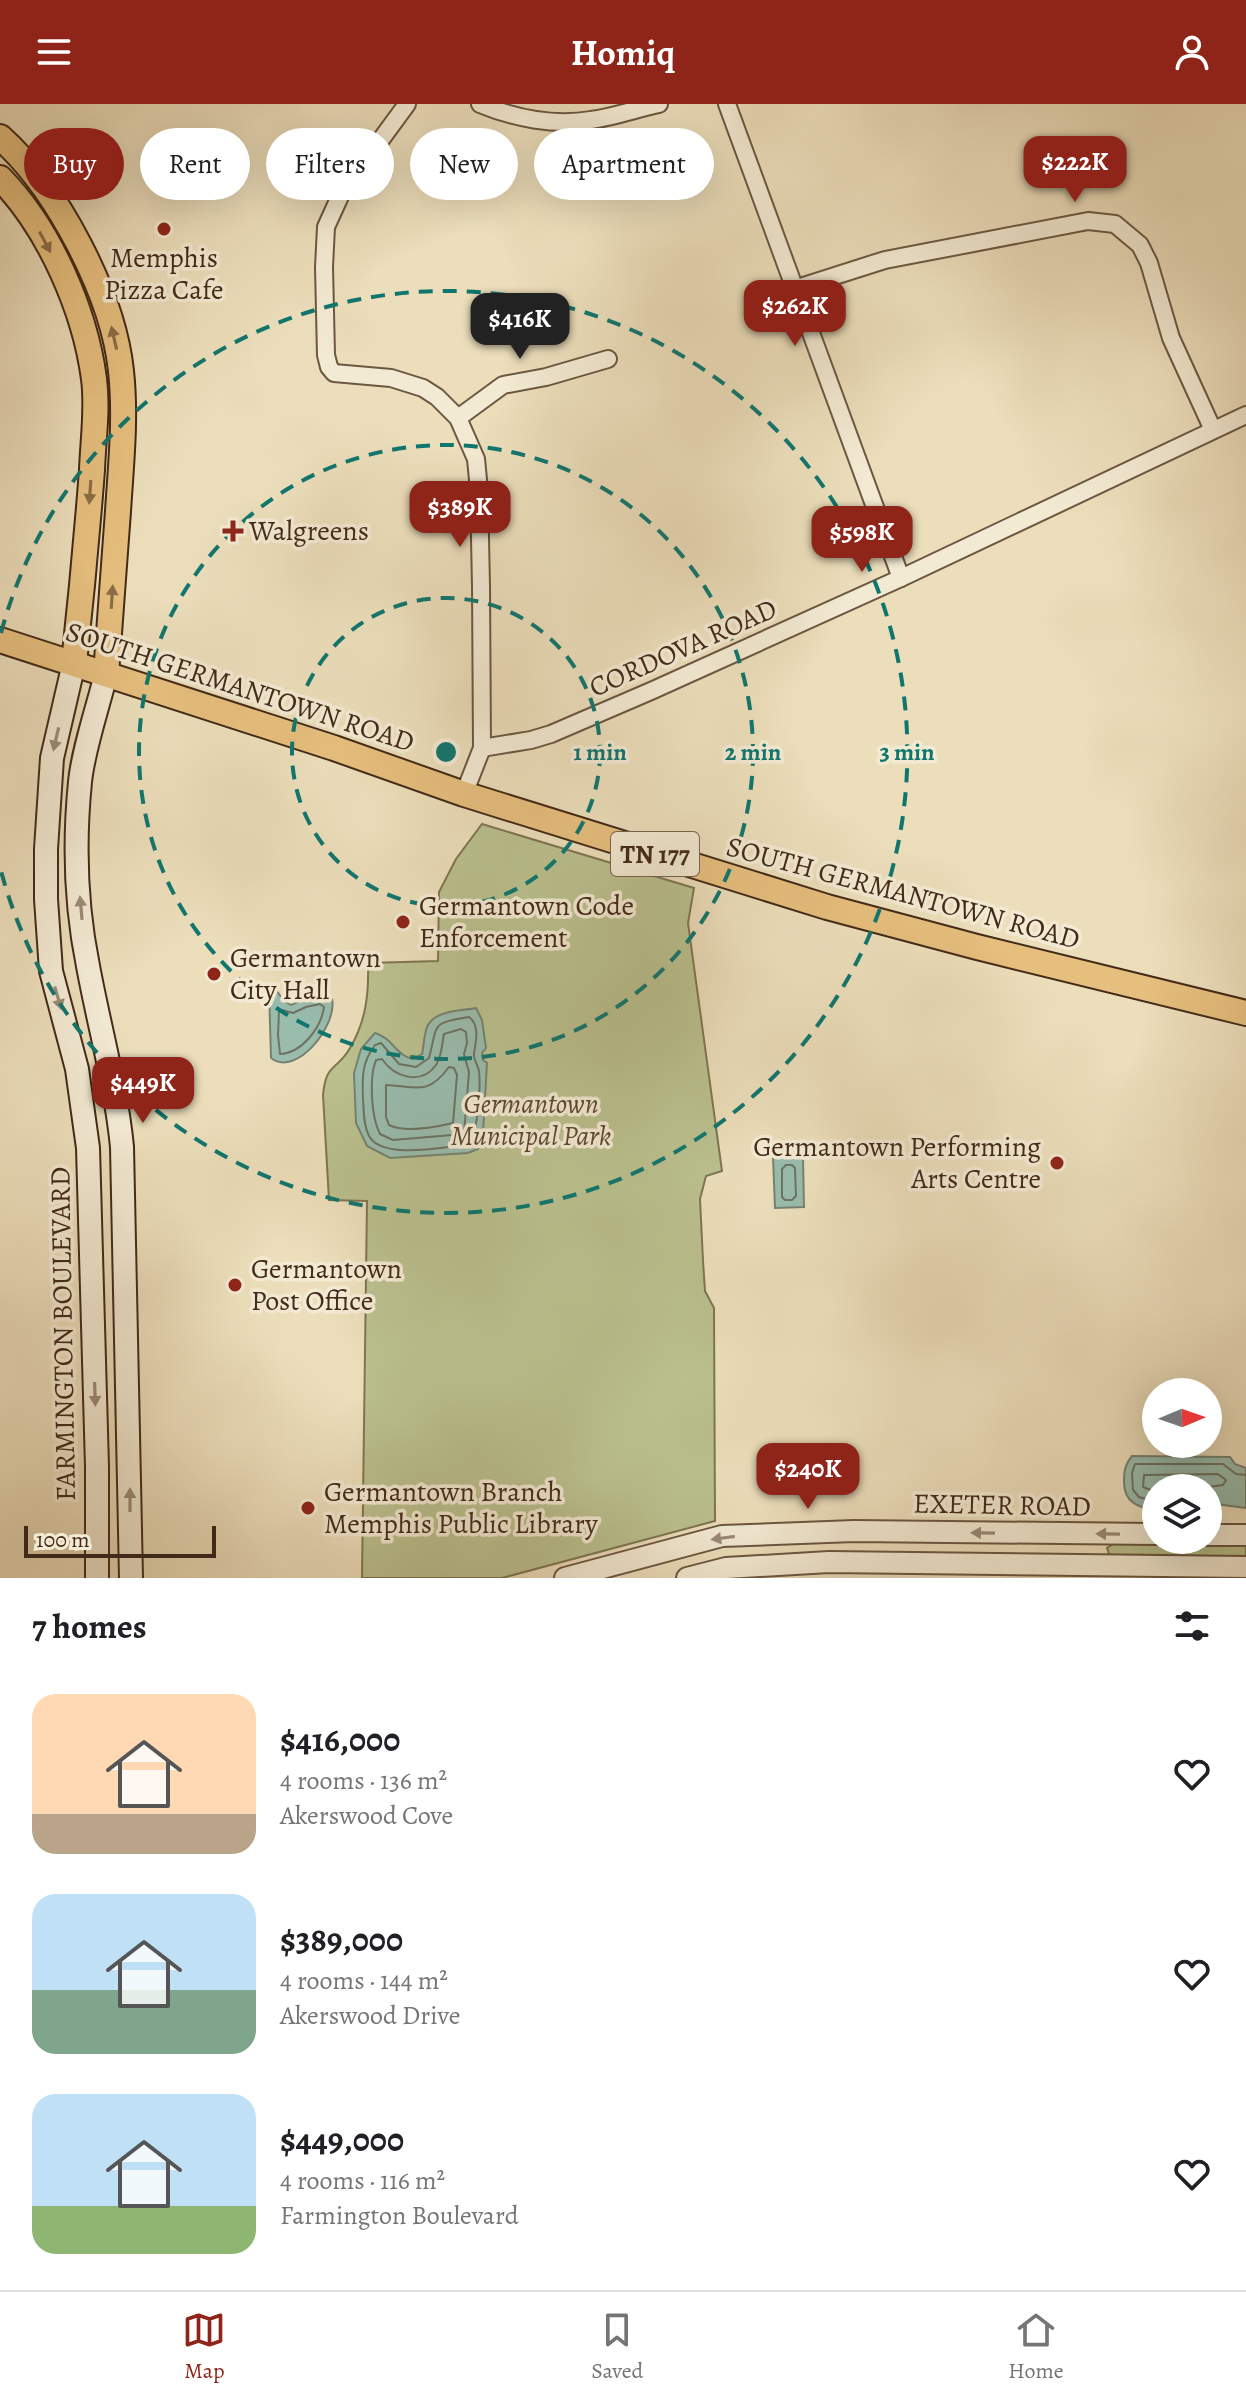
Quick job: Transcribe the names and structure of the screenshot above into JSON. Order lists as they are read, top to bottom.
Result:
{
  "streets": {
    "main road": ["SOUTH GERMANTOWN ROAD", "TN 177", "FARMINGTON BOULEVARD"],
    "street": ["CORDOVA ROAD", "EXETER ROAD"]
  },
  "crossings": [
    ["SOUTH GERMANTOWN ROAD", "FARMINGTON BOULEVARD"]
  ],
  "parks": ["Germantown Municipal Park"],
  "places": {
    "other": [
      "Memphis Pizza Cafe",
      "Germantown Code Enforcement",
      "Germantown City Hall",
      "Germantown Performing Arts Centre",
      "Germantown Post Office",
      "Germantown Branch Memphis Public Library"
    ],
    "health": ["Walgreens"]
  },
  "scale_bar": "100 m",
  "north": "right",
  "page": {
    "header": "Homiq",
    "chip": [
      "Buy",
      "Rent",
      "Filters",
      "New",
      "Apartment"
    ],
    "price": [
      "$222K",
      "$262K",
      "$416K",
      "$389K",
      "$598K",
      "$449K",
      "$240K"
    ],
    "scale": "100 m",
    "heading": "7 homes",
    "list": [
      {
        "name": "$416,000",
        "note": "4 rooms · 136 m² · Akerswood Cove"
      },
      {
        "name": "$389,000",
        "note": "4 rooms · 144 m² · Akerswood Drive"
      },
      {
        "name": "$449,000",
        "note": "4 rooms · 116 m² · Farmington Boulevard"
      }
    ],
    "tabs": ["Map", "Saved", "Home"]
  },
  "rings": ["1 min", "2 min", "3 min"]
}
